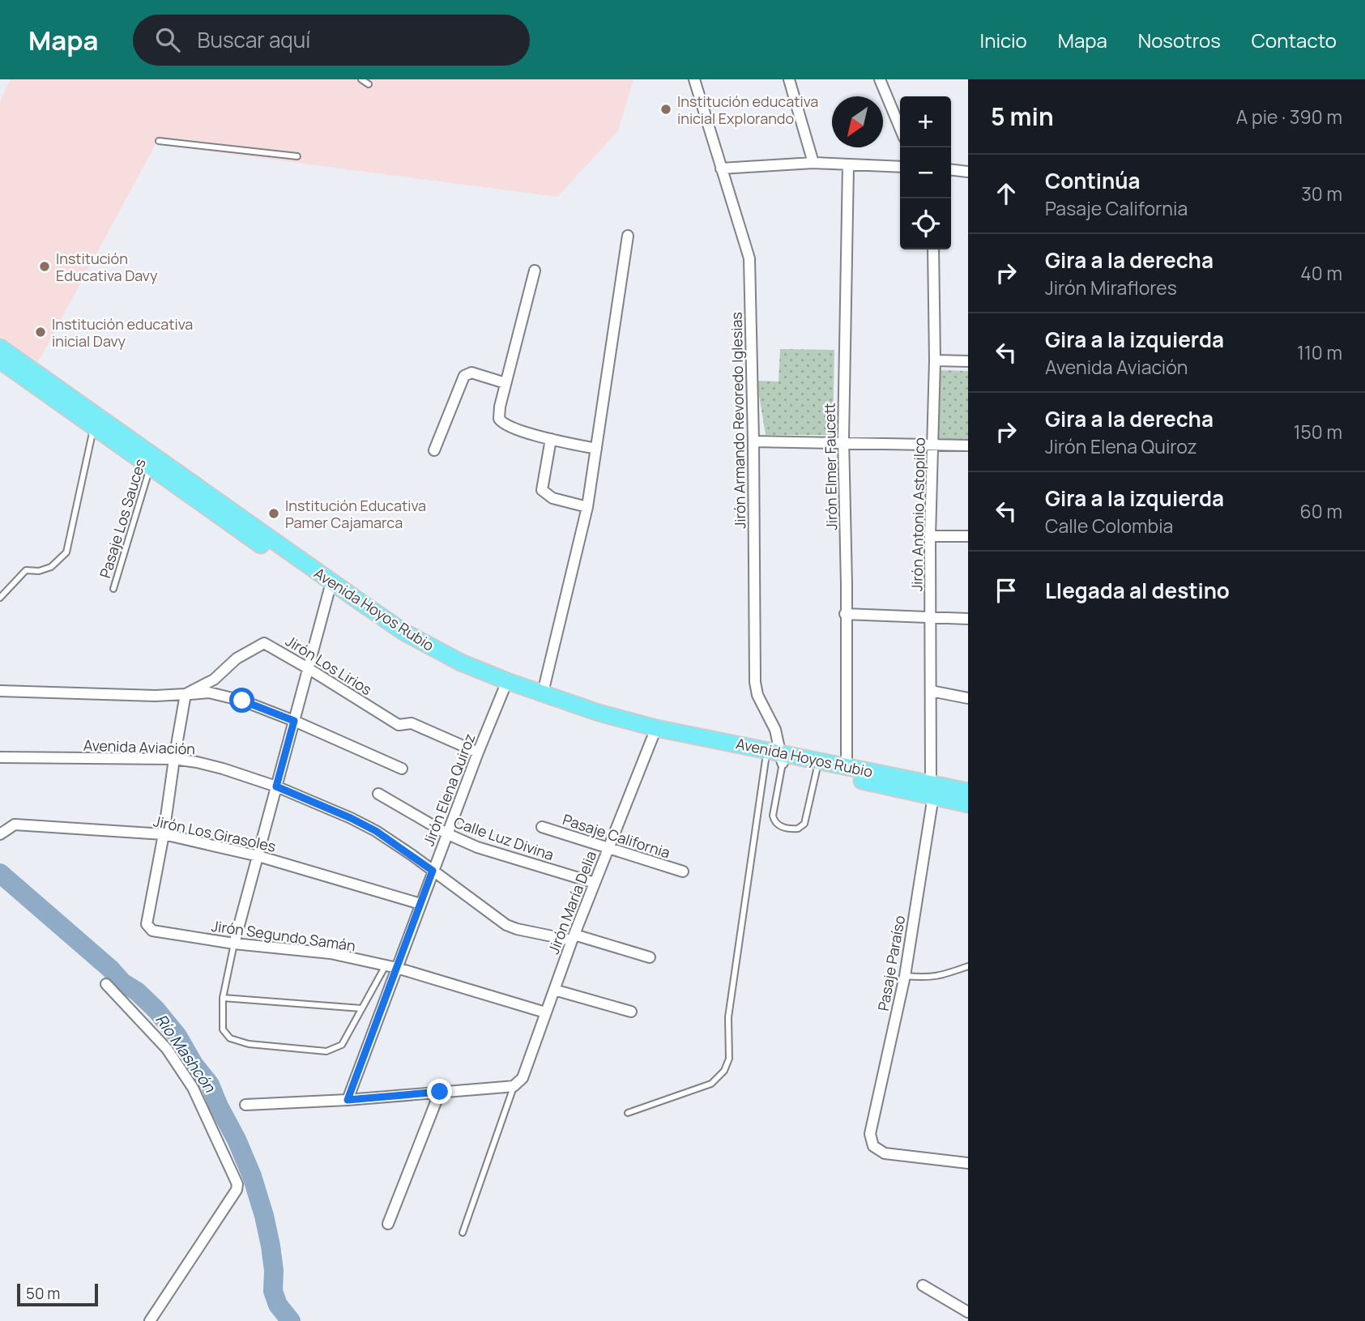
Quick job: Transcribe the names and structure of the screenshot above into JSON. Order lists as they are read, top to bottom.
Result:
{
  "streets": {
    "main road": ["Avenida Hoyos Rubio"],
    "street": [
      "Jirón Armando Revoredo Iglesias",
      "Jirón Elmer Faucett",
      "Jirón Antonio Astopilco",
      "Jirón Los Lirios",
      "Avenida Aviación",
      "Jirón Elena Quiroz",
      "Jirón Los Girasoles",
      "Pasaje California",
      "Calle Luz Divina",
      "Jirón María Delia",
      "Jirón Segundo Samán",
      "Pasaje Paraíso"
    ],
    "lane": ["Pasaje Los Sauces"]
  },
  "crossings": [
    ["Jirón Armando Revoredo Iglesias", "Avenida Hoyos Rubio"],
    ["Jirón Elmer Faucett", "Avenida Hoyos Rubio"],
    ["Jirón Antonio Astopilco", "Avenida Hoyos Rubio"],
    ["Jirón Antonio Astopilco", "Pasaje Paraíso"],
    ["Pasaje Los Sauces", "Avenida Hoyos Rubio"],
    ["Avenida Hoyos Rubio", "Jirón Elena Quiroz"],
    ["Avenida Hoyos Rubio", "Jirón María Delia"],
    ["Avenida Hoyos Rubio", "Pasaje Paraíso"],
    ["Jirón Los Lirios", "Jirón Elena Quiroz"],
    ["Avenida Aviación", "Jirón Elena Quiroz"],
    ["Avenida Aviación", "Jirón María Delia"],
    ["Jirón Elena Quiroz", "Jirón Los Girasoles"],
    ["Jirón Elena Quiroz", "Calle Luz Divina"],
    ["Jirón Elena Quiroz", "Jirón Segundo Samán"],
    ["Jirón Los Girasoles", "Jirón Segundo Samán"],
    ["Pasaje California", "Jirón María Delia"],
    ["Calle Luz Divina", "Jirón María Delia"],
    ["Jirón María Delia", "Jirón Segundo Samán"]
  ],
  "water": ["Río Mashcón"],
  "places": [
    "Institución educativa inicial Explorando",
    "Institución Educativa Davy",
    "Institución educativa inicial Davy",
    "Institución Educativa Pamer Cajamarca"
  ],
  "scale_bar": "50 m",
  "north": "bottom left",
  "page": {
    "header": "Mapa",
    "search": "Buscar aquí",
    "nav": [
      "Inicio",
      "Mapa",
      "Nosotros",
      "Contacto"
    ],
    "heading": ["5 min", "A pie · 390 m"],
    "map_buttons": ["+", "−"],
    "list": [
      ["Continúa", "Pasaje California", "30 m"],
      ["Gira a la derecha", "Jirón Miraflores", "40 m"],
      ["Gira a la izquierda", "Avenida Aviación", "110 m"],
      ["Gira a la derecha", "Jirón Elena Quiroz", "150 m"],
      ["Gira a la izquierda", "Calle Colombia", "60 m"],
      "Llegada al destino"
    ],
    "scale": "50 m"
  }
}
